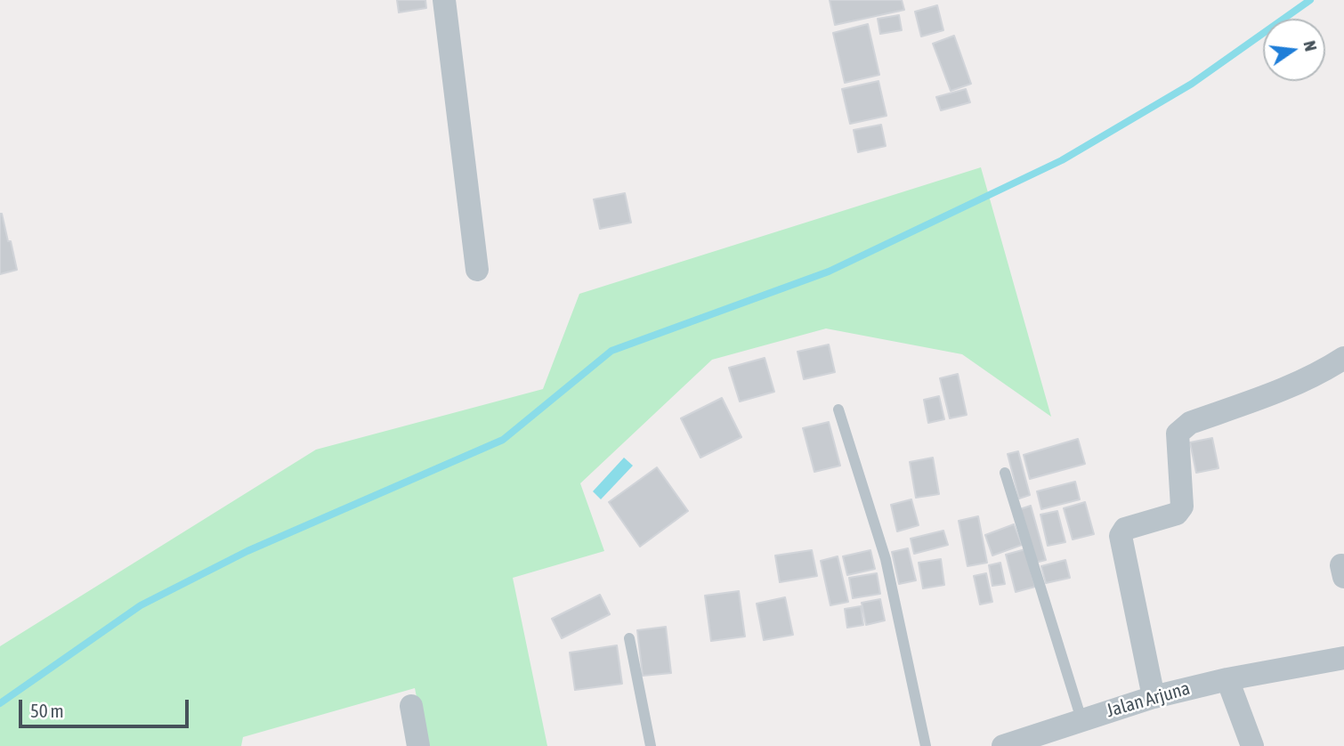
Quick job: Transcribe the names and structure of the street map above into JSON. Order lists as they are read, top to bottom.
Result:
{
  "streets": {
    "street": ["Jalan Arjuna"]
  },
  "scale_bar": "50 m",
  "north": "right"
}
